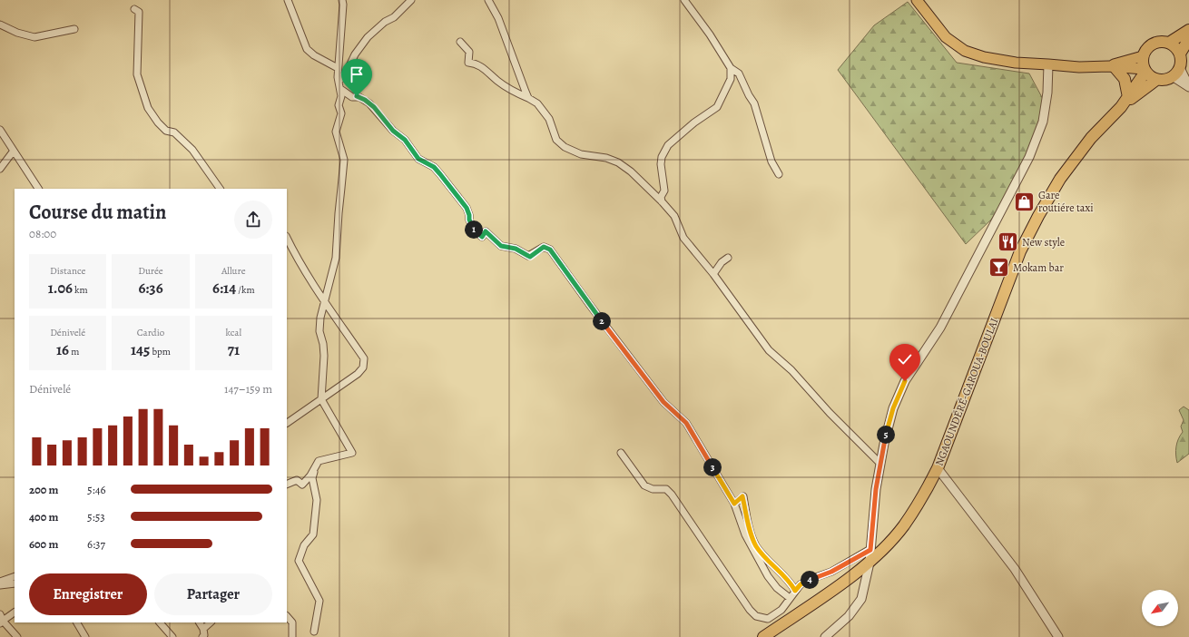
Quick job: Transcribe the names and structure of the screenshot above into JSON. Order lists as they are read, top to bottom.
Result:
{
  "streets": {
    "highway": ["NGAOUNDÉRÉ-GAROUA-BOULAI"]
  },
  "places": {
    "shop": ["Gare routiére taxi"],
    "restaurant": ["New style"],
    "bar": ["Mokam bar"]
  },
  "north": "bottom left",
  "page": {
    "heading": ["Course du matin", "08:00"],
    "pins": [
      "1",
      "2",
      "5",
      "3",
      "4"
    ],
    "stats": [
      ["Distance", "1.06 km"],
      ["Durée", "6:36"],
      ["Allure", "6:14 /km"],
      ["Dénivelé", "16 m"],
      ["Cardio", "145 bpm"],
      ["kcal", "71"]
    ],
    "chart": ["Dénivelé", "147–159 m"],
    "list": [
      {
        "name": "200 m",
        "note": "5:46"
      },
      {
        "name": "400 m",
        "note": "5:53"
      },
      {
        "name": "600 m",
        "note": "6:37"
      }
    ],
    "buttons": ["Enregistrer", "Partager"]
  }
}
